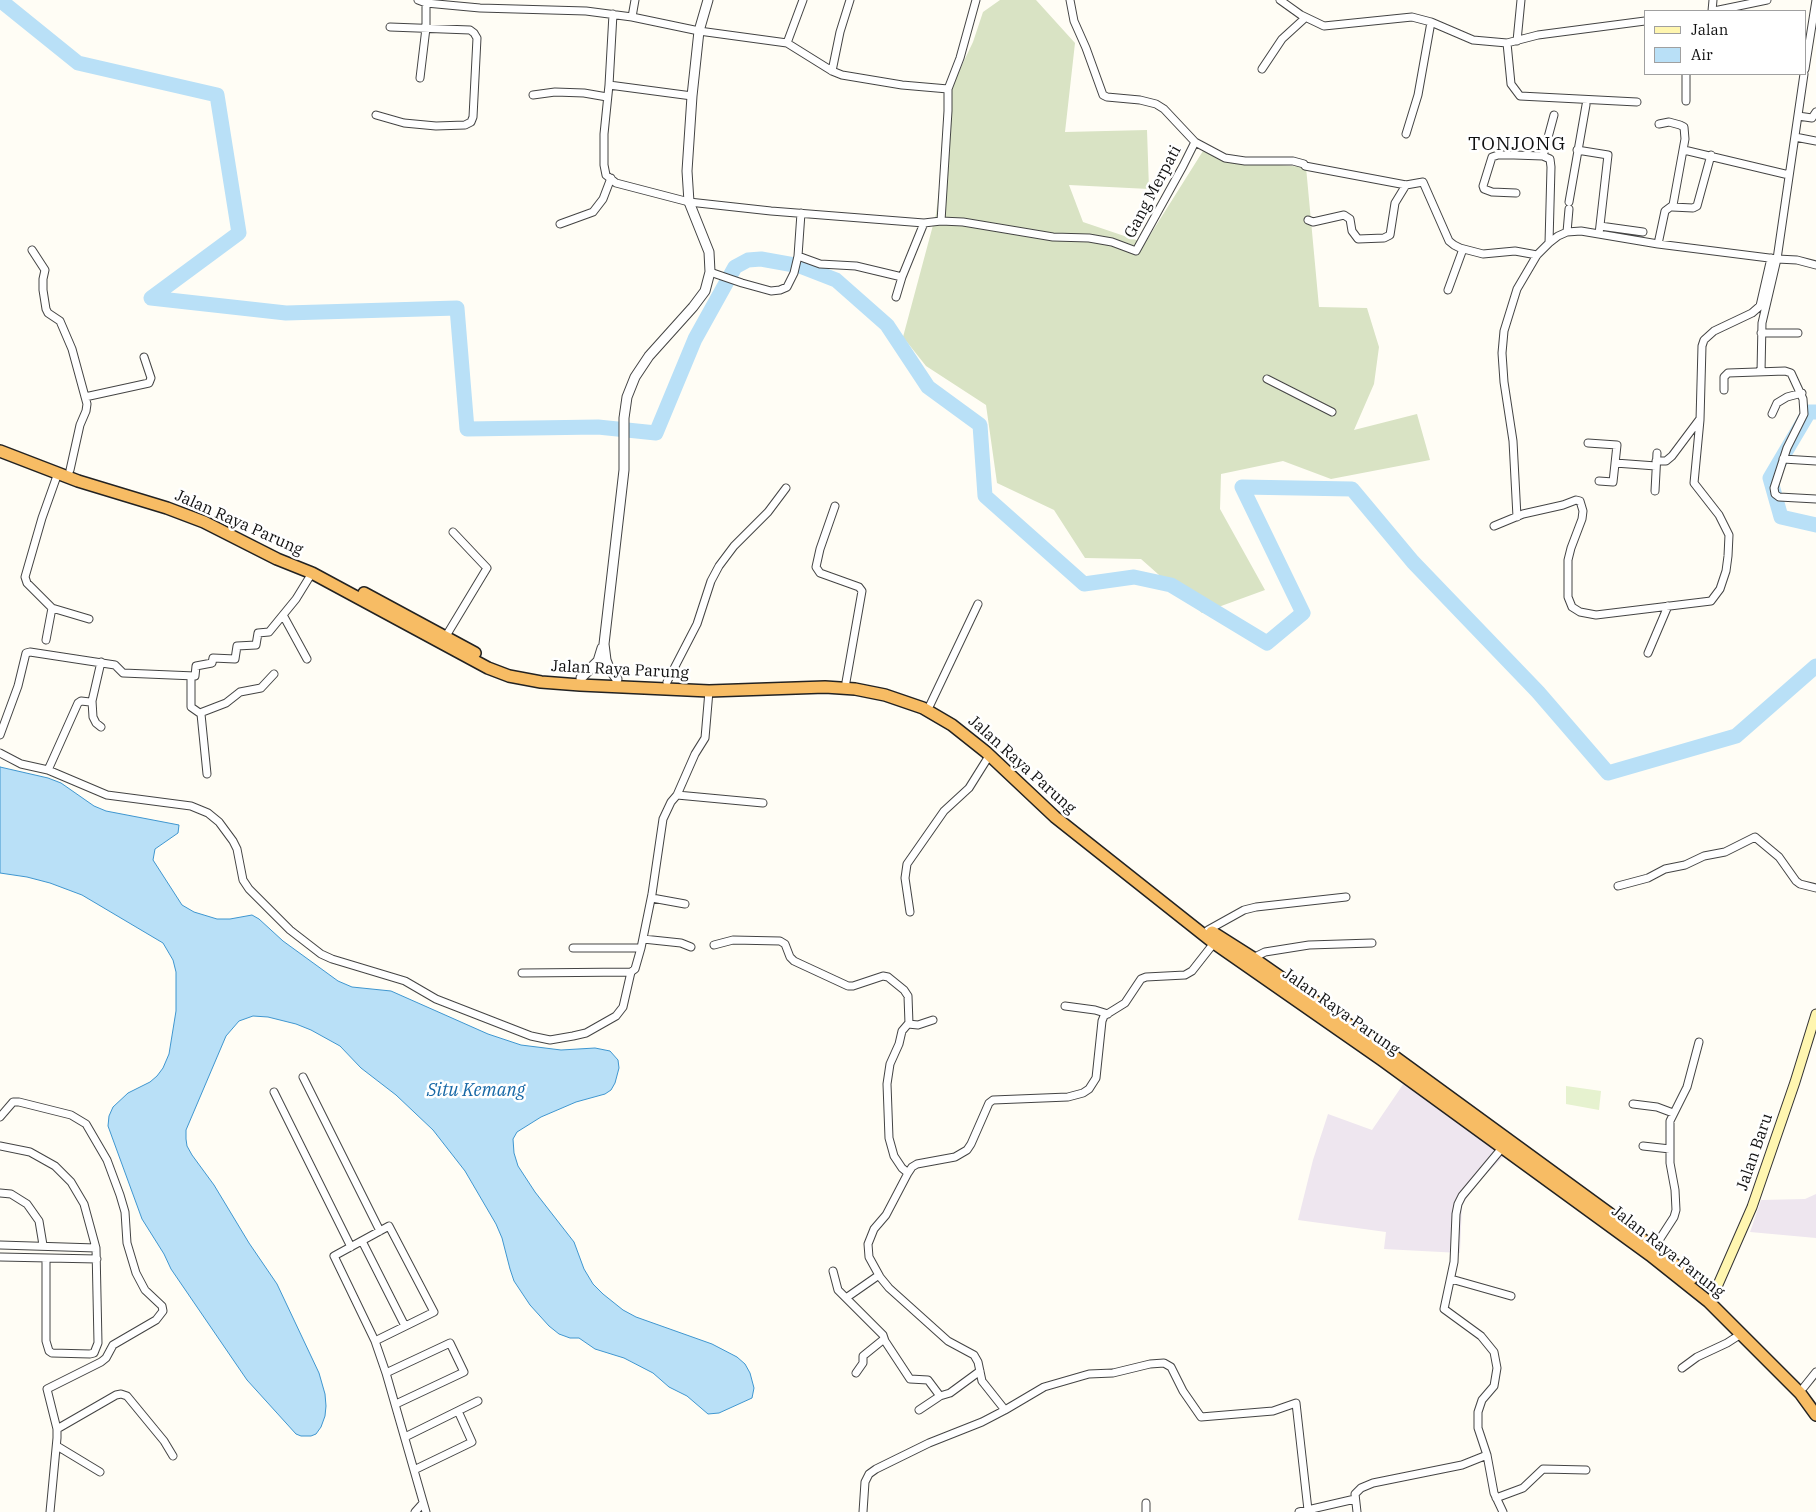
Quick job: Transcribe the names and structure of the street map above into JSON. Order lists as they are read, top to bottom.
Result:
{
  "streets": {
    "highway": ["Jalan Raya Parung"],
    "main road": ["Jalan Baru"],
    "street": ["Gang Merpati"]
  },
  "crossings": [
    ["Jalan Raya Parung", "Jalan Baru"]
  ],
  "districts": ["TONJONG"],
  "water": ["Situ Kemang"],
  "legend": ["Jalan", "Air"]
}
